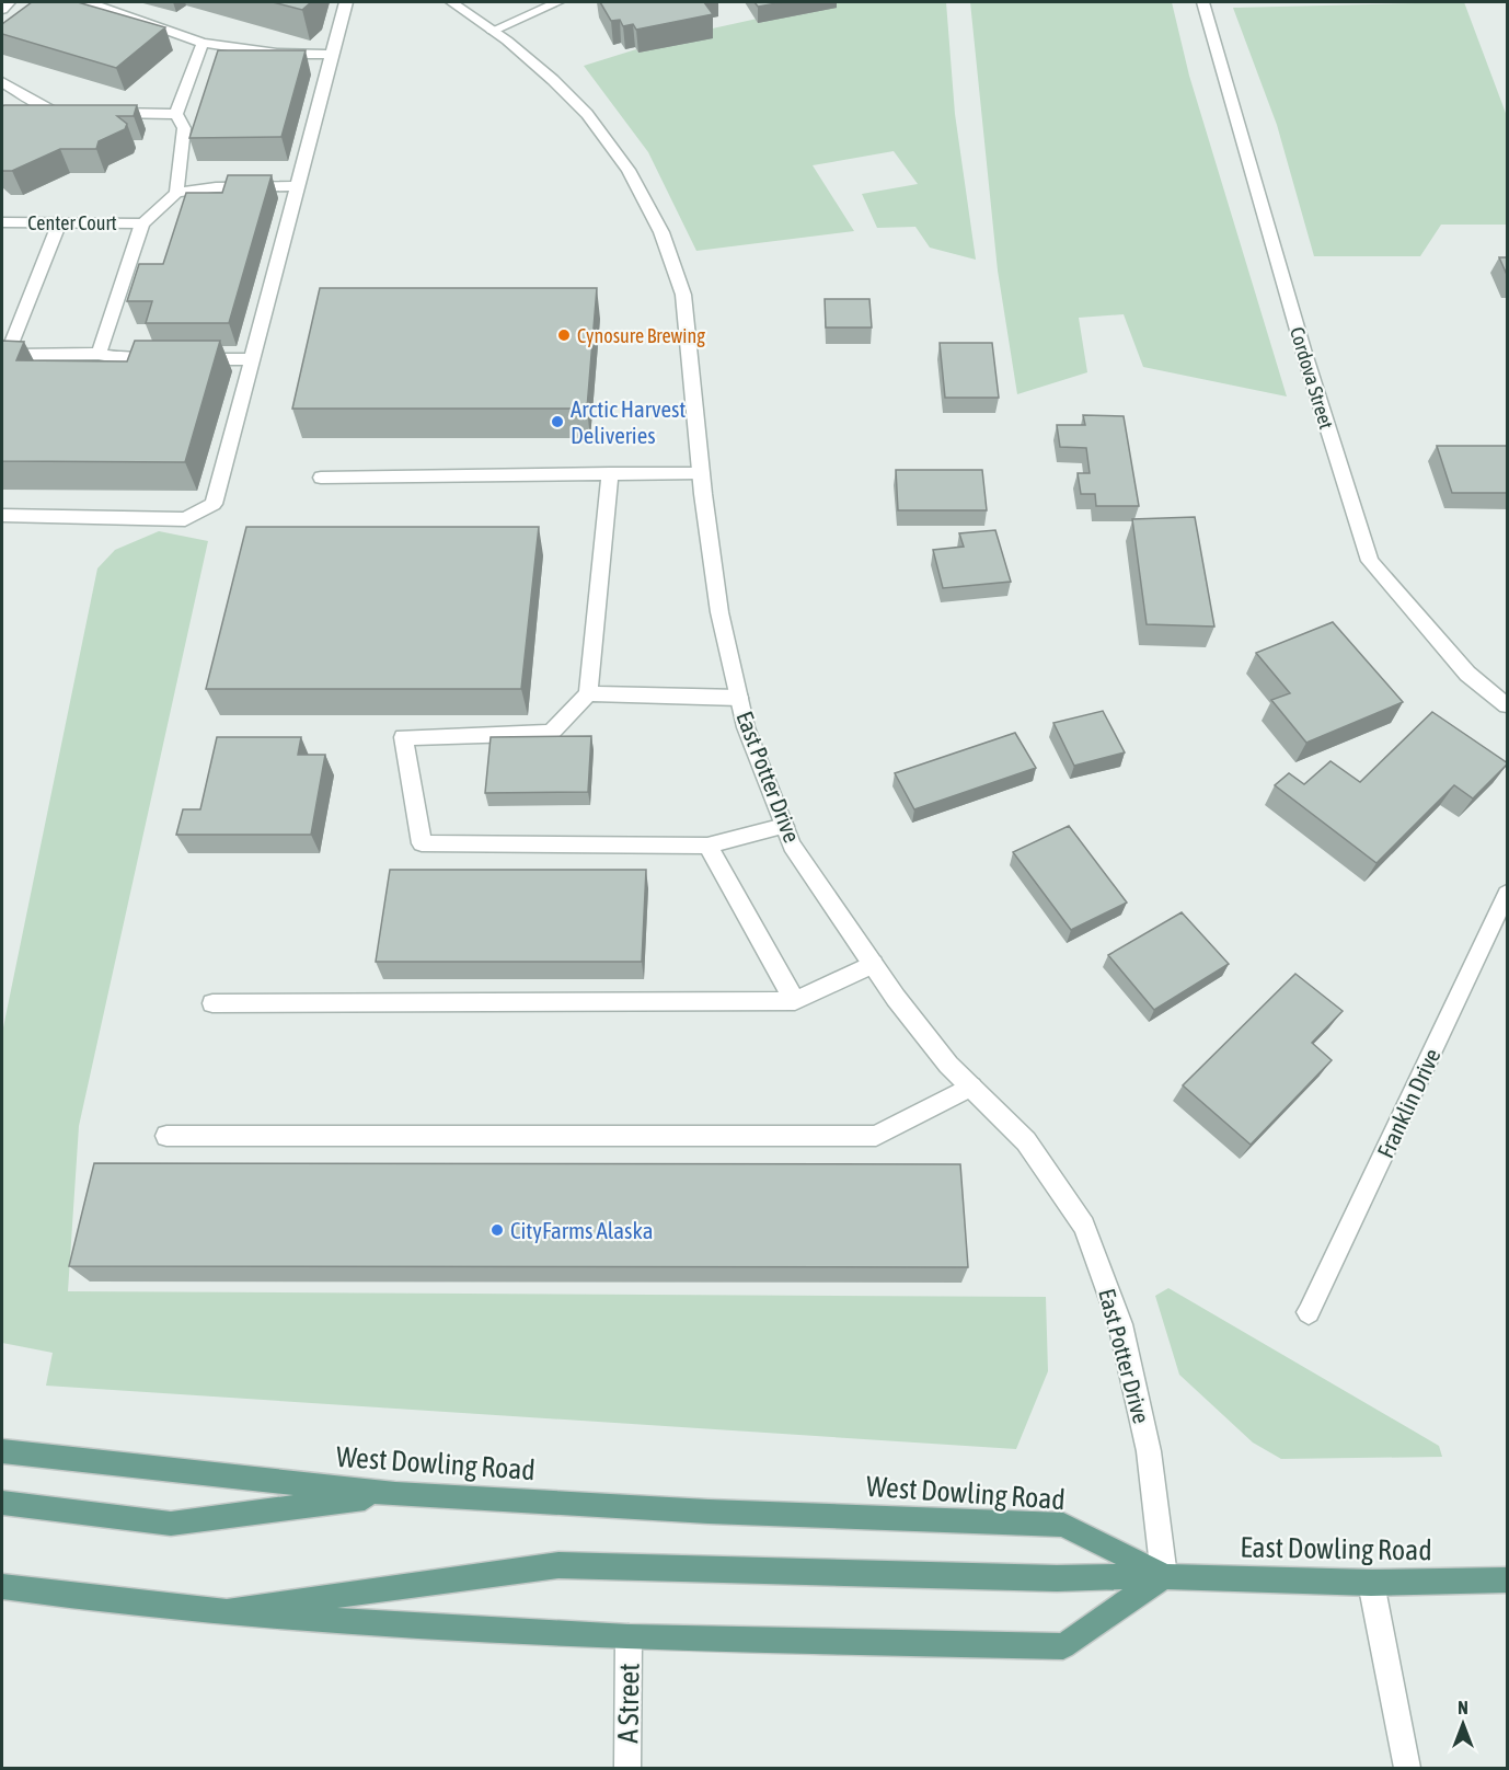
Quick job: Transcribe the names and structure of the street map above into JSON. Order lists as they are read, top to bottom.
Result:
{
  "streets": {
    "main road": ["West Dowling Road", "East Dowling Road"],
    "street": [
      "Center Court",
      "Cordova Street",
      "East Potter Drive",
      "Franklin Drive",
      "A Street"
    ]
  },
  "crossings": [
    ["East Potter Drive", "West Dowling Road"],
    ["East Potter Drive", "East Dowling Road"],
    ["West Dowling Road", "East Dowling Road"]
  ],
  "places": ["Cynosure Brewing", "Arctic Harvest Deliveries", "CityFarms Alaska"],
  "north": "top"
}
